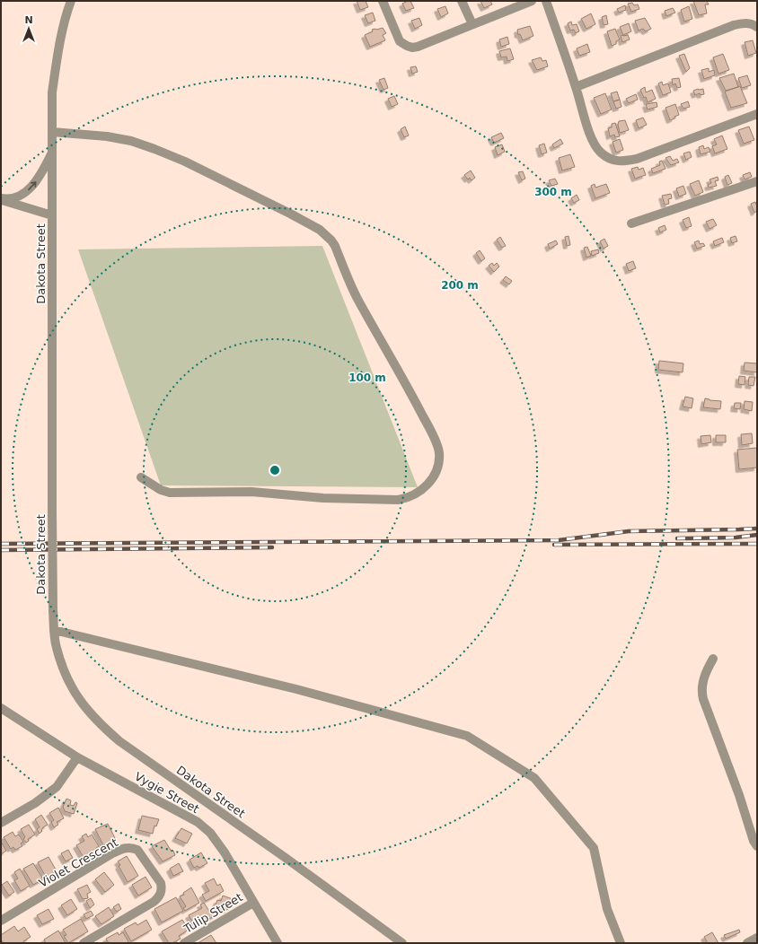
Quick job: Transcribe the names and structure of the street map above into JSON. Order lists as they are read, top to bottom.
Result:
{
  "streets": {
    "street": [
      "Dakota Street",
      "Vygie Street",
      "Violet Crescent",
      "Tulip Street"
    ]
  },
  "crossings": [
    ["Vygie Street", "Tulip Street"]
  ],
  "north": "top",
  "rings": ["300 m", "200 m", "100 m"]
}
